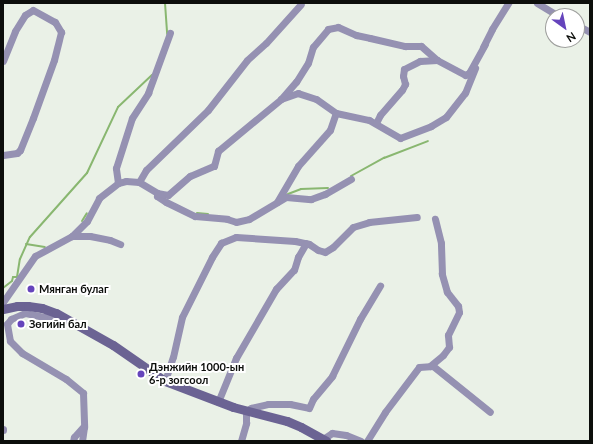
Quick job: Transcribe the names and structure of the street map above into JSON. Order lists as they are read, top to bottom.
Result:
{
  "places": ["Мянган булаг", "Зөгийн бал", "Дэнжийн 1000-ын 6-р зогсоол"],
  "north": "bottom right"
}
